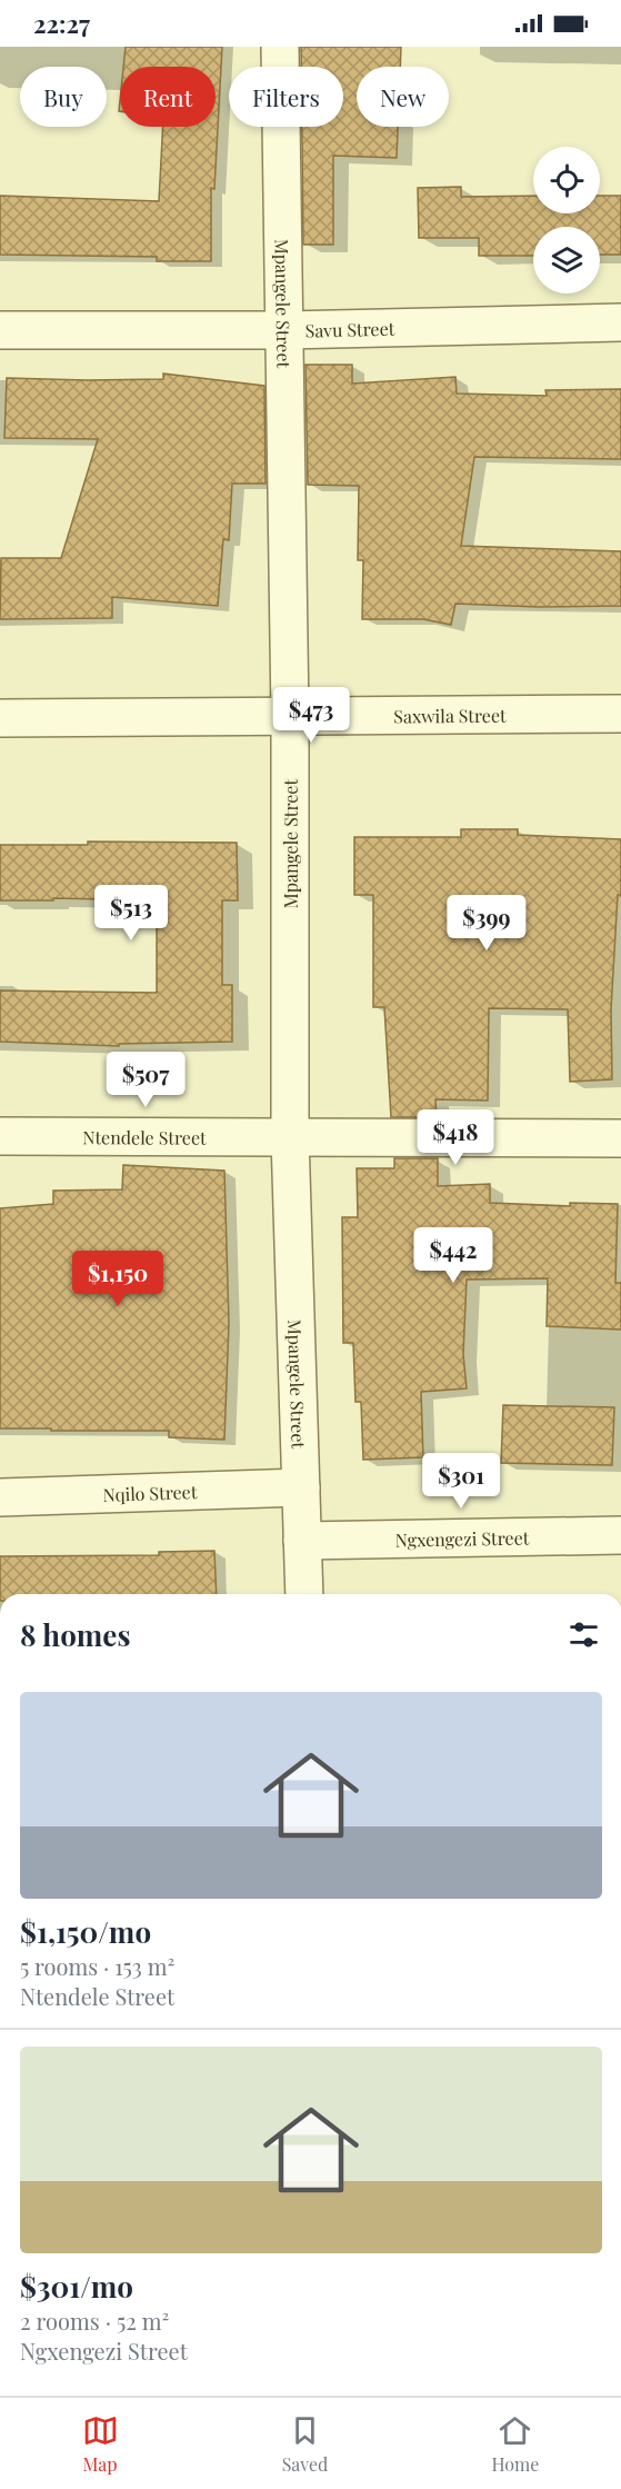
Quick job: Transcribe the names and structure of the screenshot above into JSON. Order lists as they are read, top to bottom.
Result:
{
  "streets": {
    "street": [
      "Mpangele Street",
      "Savu Street",
      "Saxwila Street",
      "Ntendele Street",
      "Nqilo Street",
      "Ngxengezi Street"
    ]
  },
  "crossings": [
    ["Mpangele Street", "Savu Street"],
    ["Mpangele Street", "Saxwila Street"],
    ["Mpangele Street", "Ntendele Street"],
    ["Mpangele Street", "Nqilo Street"],
    ["Mpangele Street", "Ngxengezi Street"]
  ],
  "page": {
    "status": "22:27",
    "chip": [
      "Buy",
      "Rent",
      "Filters",
      "New"
    ],
    "price": [
      "$473",
      "$513",
      "$399",
      "$507",
      "$418",
      "$442",
      "$1,150",
      "$301"
    ],
    "heading": "8 homes",
    "list": [
      {
        "name": "$1,150/mo",
        "note": "5 rooms · 153 m² · Ntendele Street"
      },
      {
        "name": "$301/mo",
        "note": "2 rooms · 52 m² · Ngxengezi Street"
      }
    ],
    "tabs": ["Map", "Saved", "Home"]
  }
}
